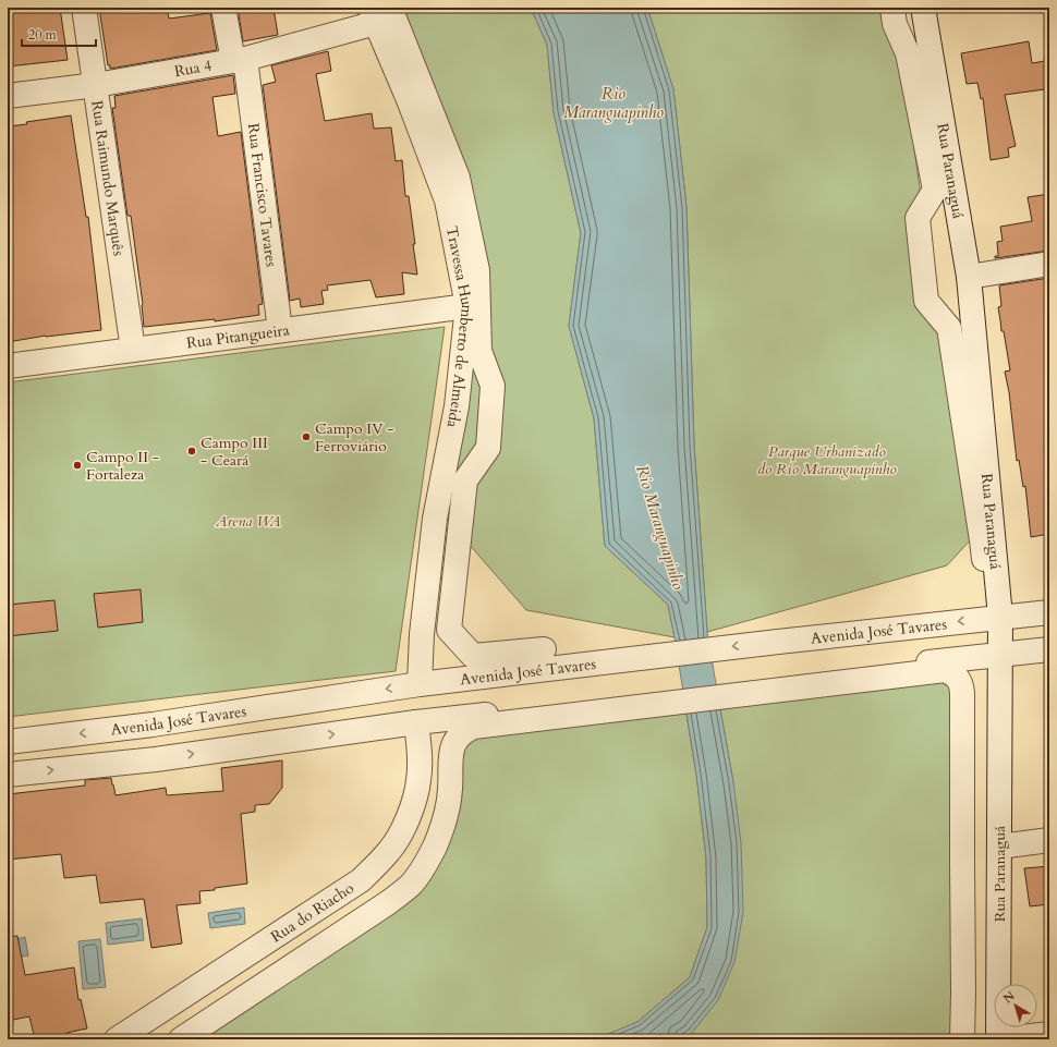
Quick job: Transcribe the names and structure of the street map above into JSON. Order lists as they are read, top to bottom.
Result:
{
  "streets": {
    "street": [
      "Rua 4",
      "Rua Paranaguá",
      "Rua Raimundo Marquês",
      "Rua Francisco Tavares",
      "Travessa Humberto de Almeida",
      "Rua Pitangueira",
      "Avenida José Tavares",
      "Rua do Riacho"
    ]
  },
  "crossings": [
    ["Rua 4", "Rua Raimundo Marquês"],
    ["Rua 4", "Rua Francisco Tavares"],
    ["Rua 4", "Travessa Humberto de Almeida"],
    ["Rua Paranaguá", "Avenida José Tavares"],
    ["Rua Raimundo Marquês", "Rua Pitangueira"],
    ["Rua Francisco Tavares", "Rua Pitangueira"],
    ["Travessa Humberto de Almeida", "Rua Pitangueira"],
    ["Travessa Humberto de Almeida", "Avenida José Tavares"]
  ],
  "water": ["Rio Maranguapinho"],
  "parks": ["Parque Urbanizado do Rio Maranguapinho", "Arena WA"],
  "places": ["Campo IV - Ferroviário", "Campo III - Ceará", "Campo II - Fortaleza"],
  "scale_bar": "20 m",
  "north": "top left"
}
